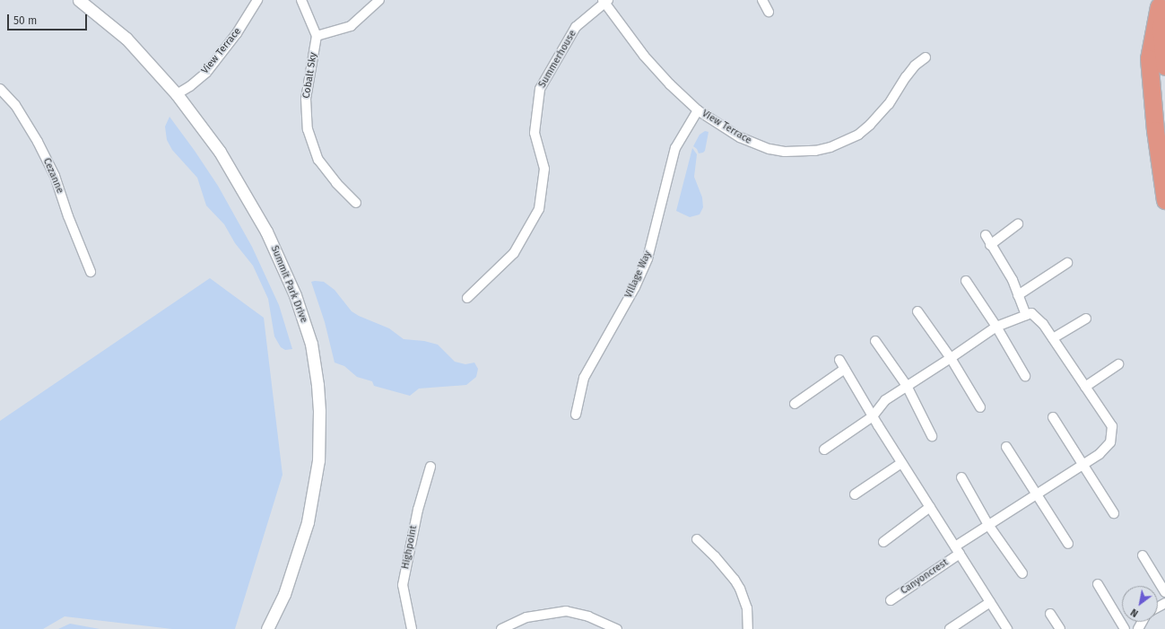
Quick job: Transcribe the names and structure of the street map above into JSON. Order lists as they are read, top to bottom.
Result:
{
  "streets": {
    "street": [
      "View Terrace",
      "Summerhouse",
      "Cobalt Sky",
      "Cezanne",
      "Village Way",
      "Summit Park Drive",
      "Highpoint",
      "Canyoncrest"
    ]
  },
  "crossings": [
    ["View Terrace", "Summerhouse"],
    ["View Terrace", "Village Way"],
    ["View Terrace", "Summit Park Drive"]
  ],
  "scale_bar": "50 m",
  "north": "bottom left"
}
